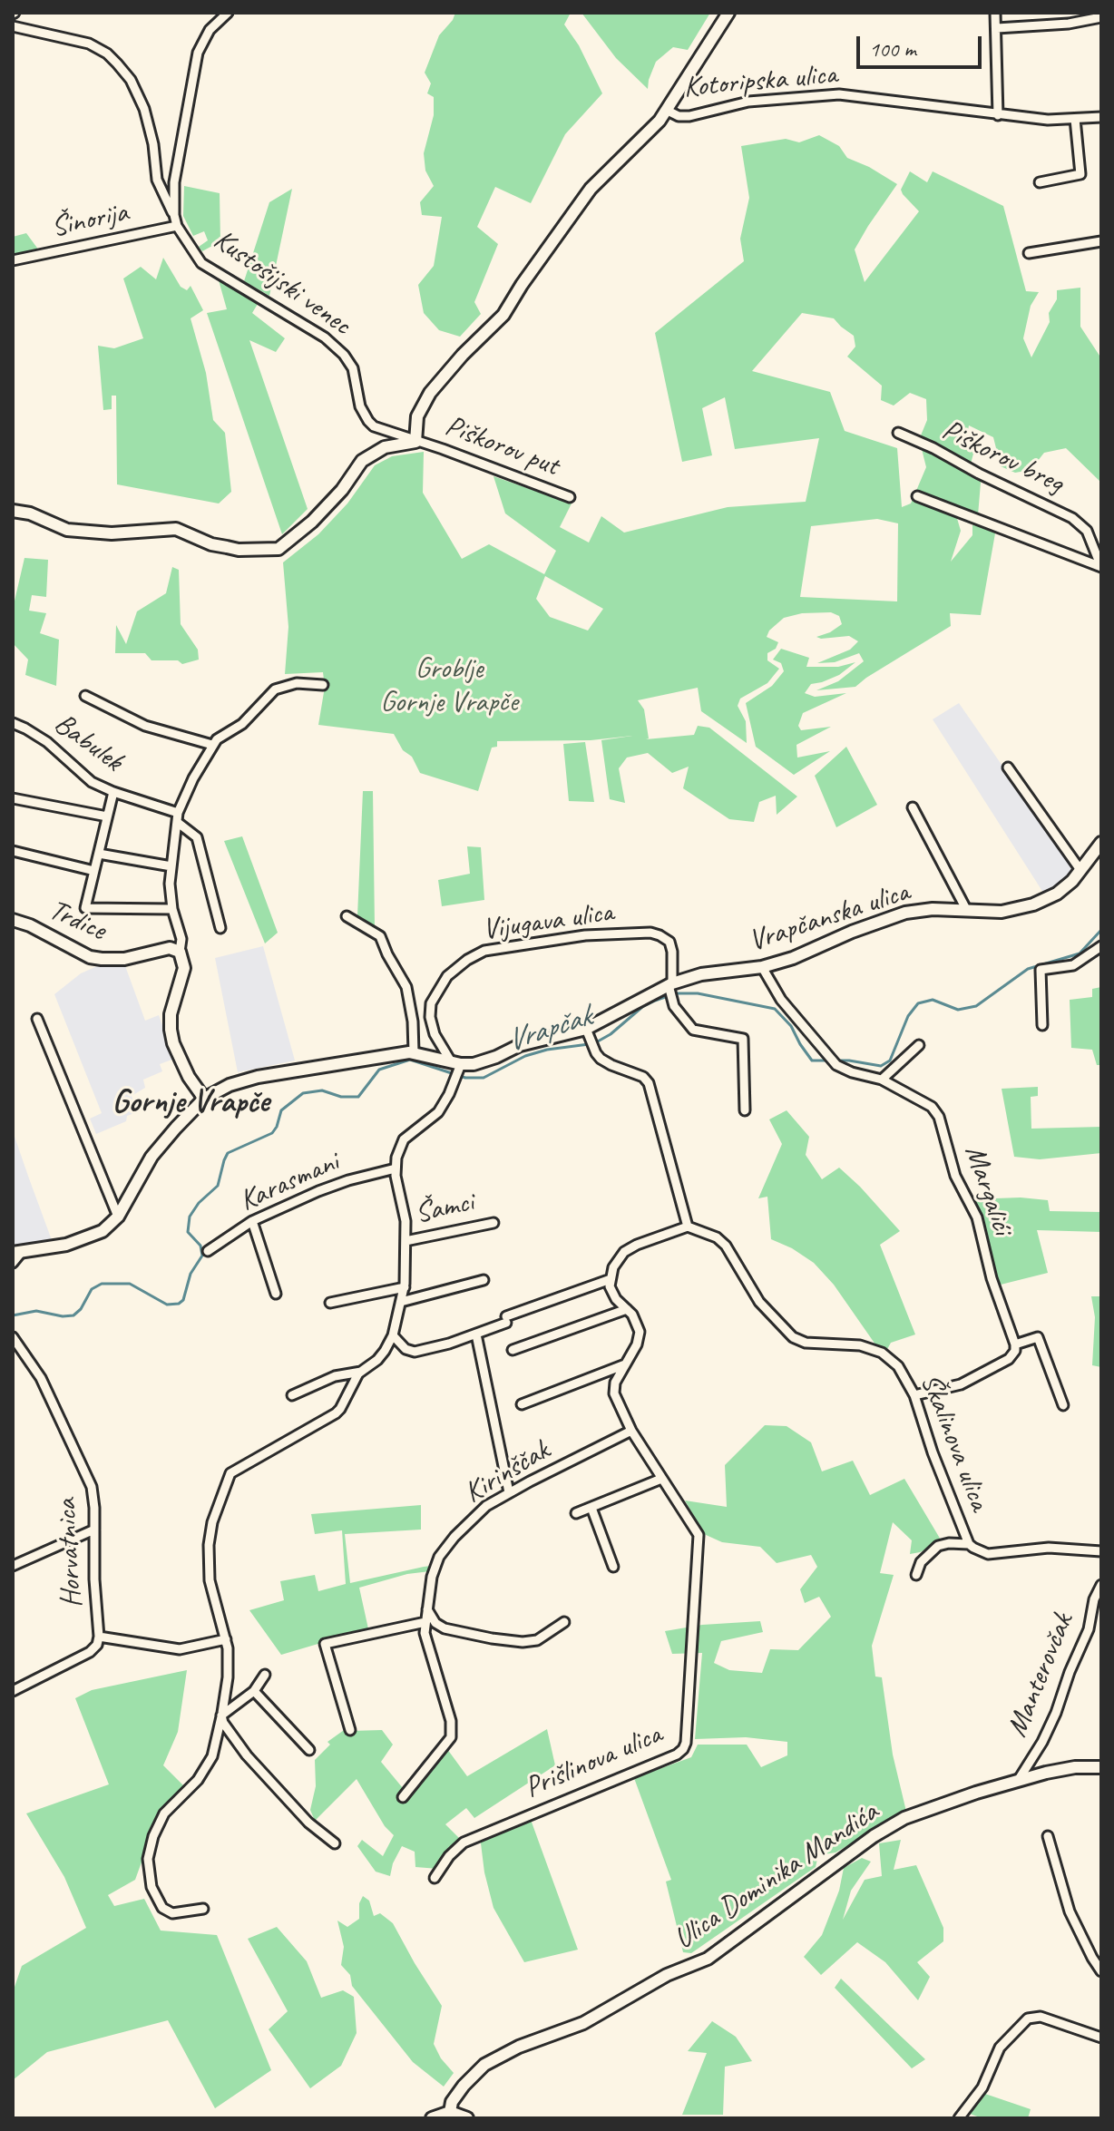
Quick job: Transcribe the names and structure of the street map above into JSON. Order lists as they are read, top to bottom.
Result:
{
  "streets": {
    "street": [
      "Kotoripska ulica",
      "Šinorija",
      "Kustošijski venec",
      "Piškorov put",
      "Piškorov breg",
      "Babulek",
      "Vrapčanska ulica",
      "Trdice",
      "Vijugava ulica",
      "Karasmani",
      "Margalići",
      "Šamci",
      "Škalinova ulica",
      "Kirinščak",
      "Horvatnica",
      "Manterovčak",
      "Prišlinova ulica",
      "Ulica Dominika Mandića"
    ]
  },
  "crossings": [
    ["Šinorija", "Kustošijski venec"],
    ["Kustošijski venec", "Piškorov put"],
    ["Vrapčanska ulica", "Vijugava ulica"],
    ["Vrapčanska ulica", "Margalići"],
    ["Kirinščak", "Prišlinova ulica"],
    ["Manterovčak", "Ulica Dominika Mandića"]
  ],
  "districts": ["Gornje Vrapče"],
  "water": ["Vrapčak"],
  "parks": ["Groblje Gornje Vrapče"],
  "scale_bar": "100 m"
}
